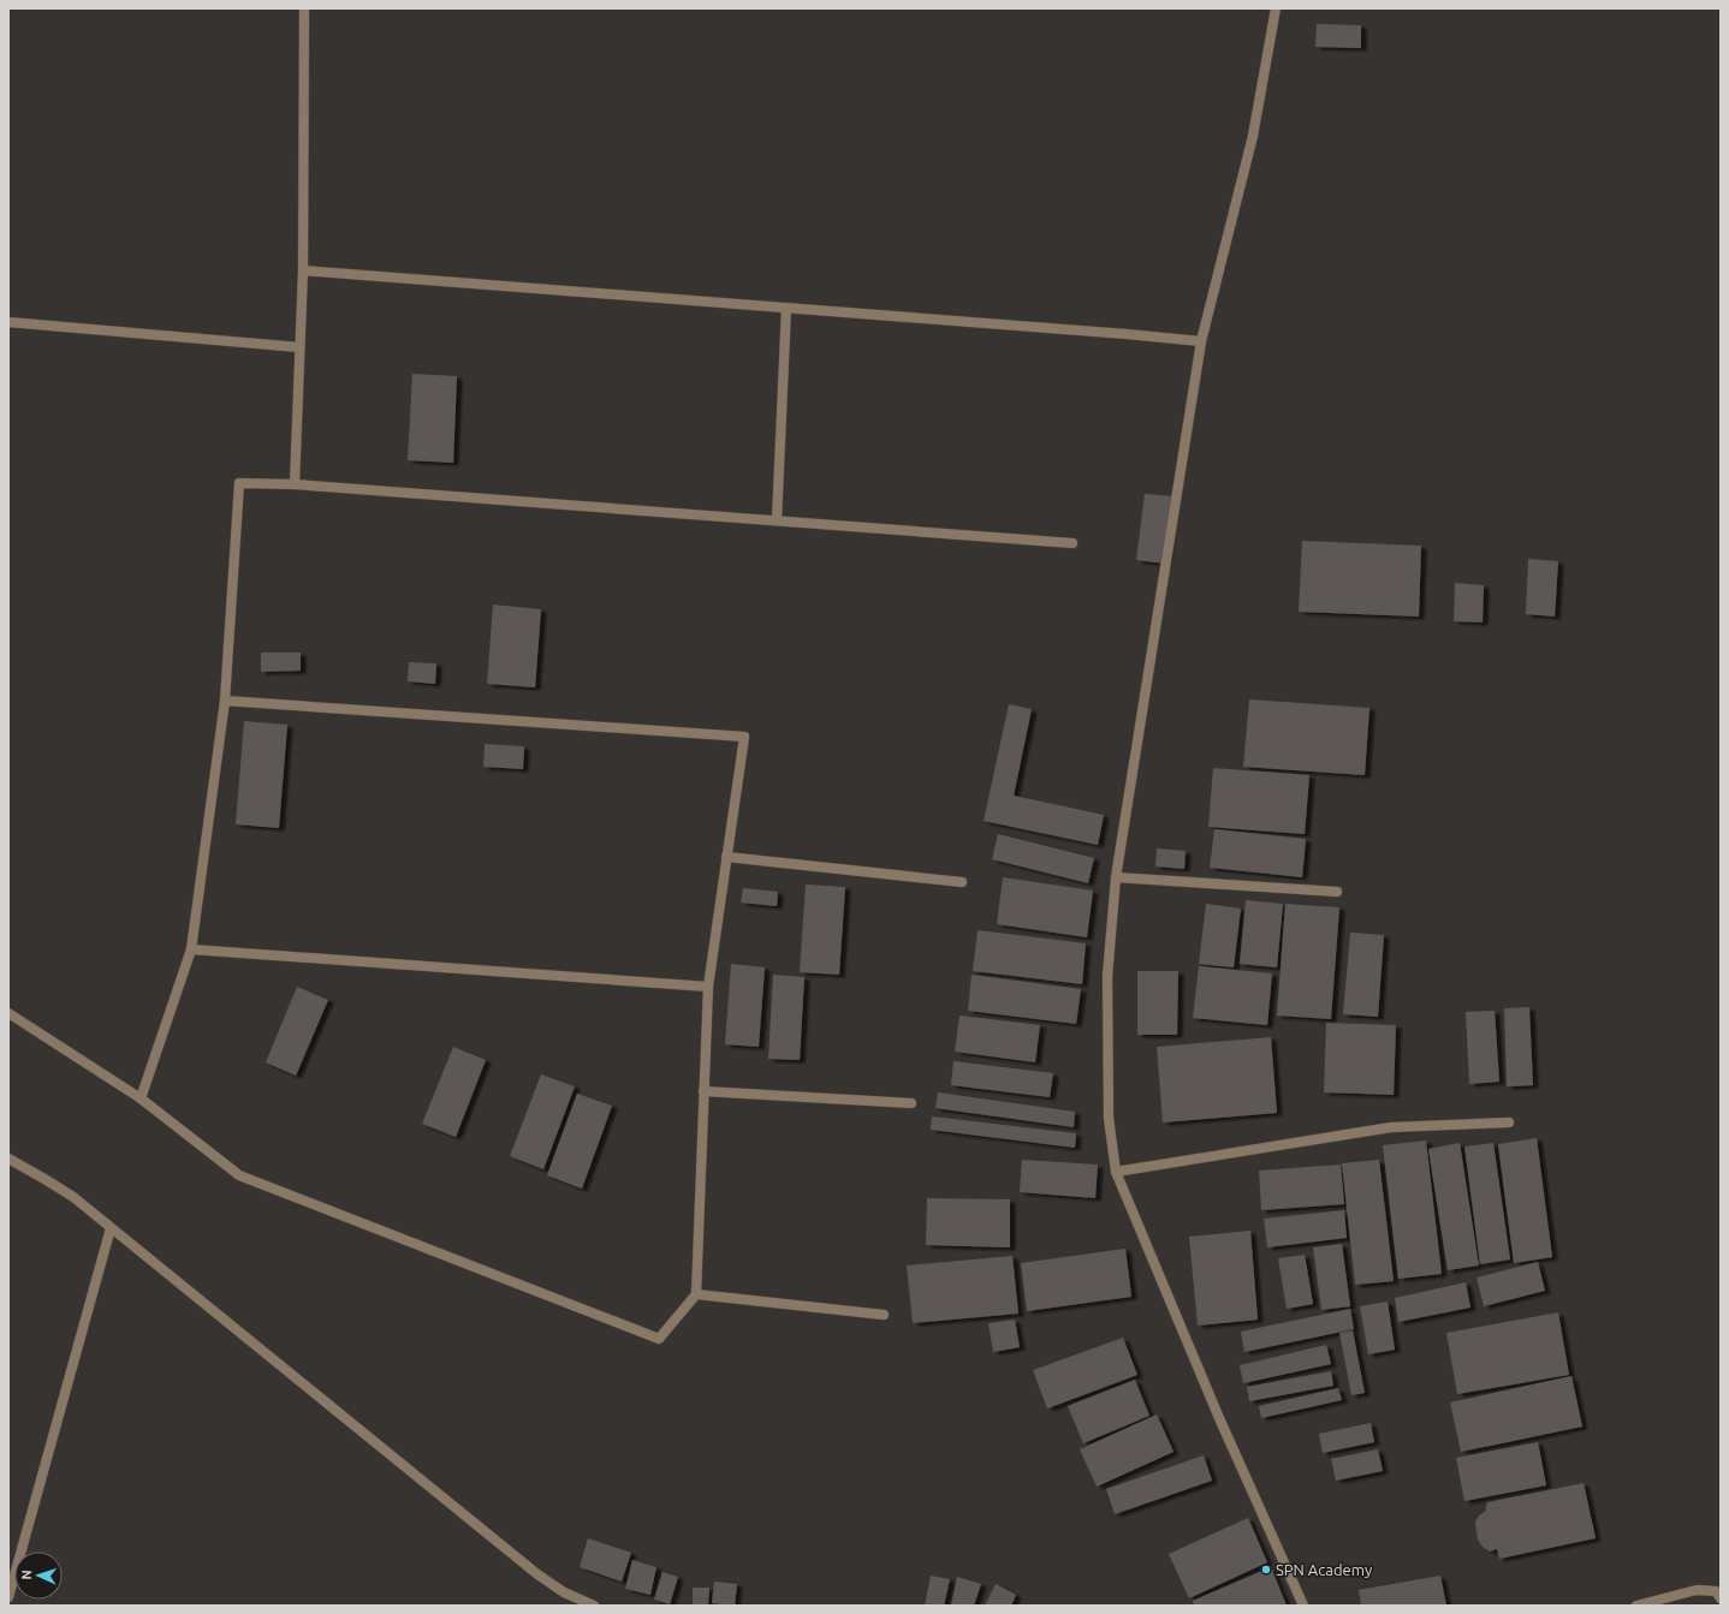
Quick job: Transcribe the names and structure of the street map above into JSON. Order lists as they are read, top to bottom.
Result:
{
  "places": ["SPN Academy"],
  "north": "left"
}
